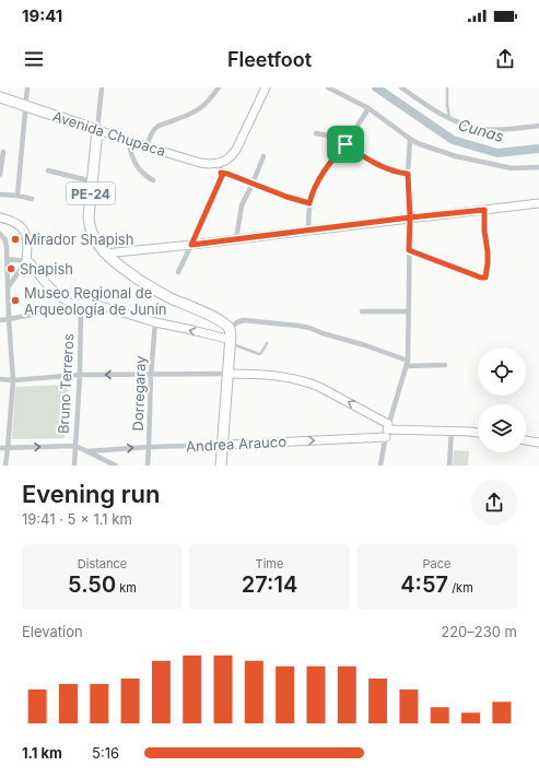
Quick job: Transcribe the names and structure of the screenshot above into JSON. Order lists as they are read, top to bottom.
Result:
{
  "streets": {
    "highway": ["Avenida Chupaca", "PE-24"],
    "street": ["Bruno Terreros", "Dorregaray", "Andrea Arauco"]
  },
  "crossings": [
    ["Avenida Chupaca", "PE-24"],
    ["Bruno Terreros", "Andrea Arauco"],
    ["Dorregaray", "Andrea Arauco"]
  ],
  "one_way": ["Andrea Arauco"],
  "water": ["Cunas"],
  "places": ["Mirador Shapish", "Shapish", "Museo Regional de Arqueología de Junín"],
  "page": {
    "status": "19:41",
    "header": "Fleetfoot",
    "heading": ["Evening run", "19:41 · 5 × 1.1 km"],
    "stats": [
      ["Distance", "5.50 km"],
      ["Time", "27:14"],
      ["Pace", "4:57 /km"]
    ],
    "chart": ["Elevation", "220–230 m"],
    "list": [
      {
        "name": "1.1 km",
        "note": "5:16"
      }
    ]
  }
}
